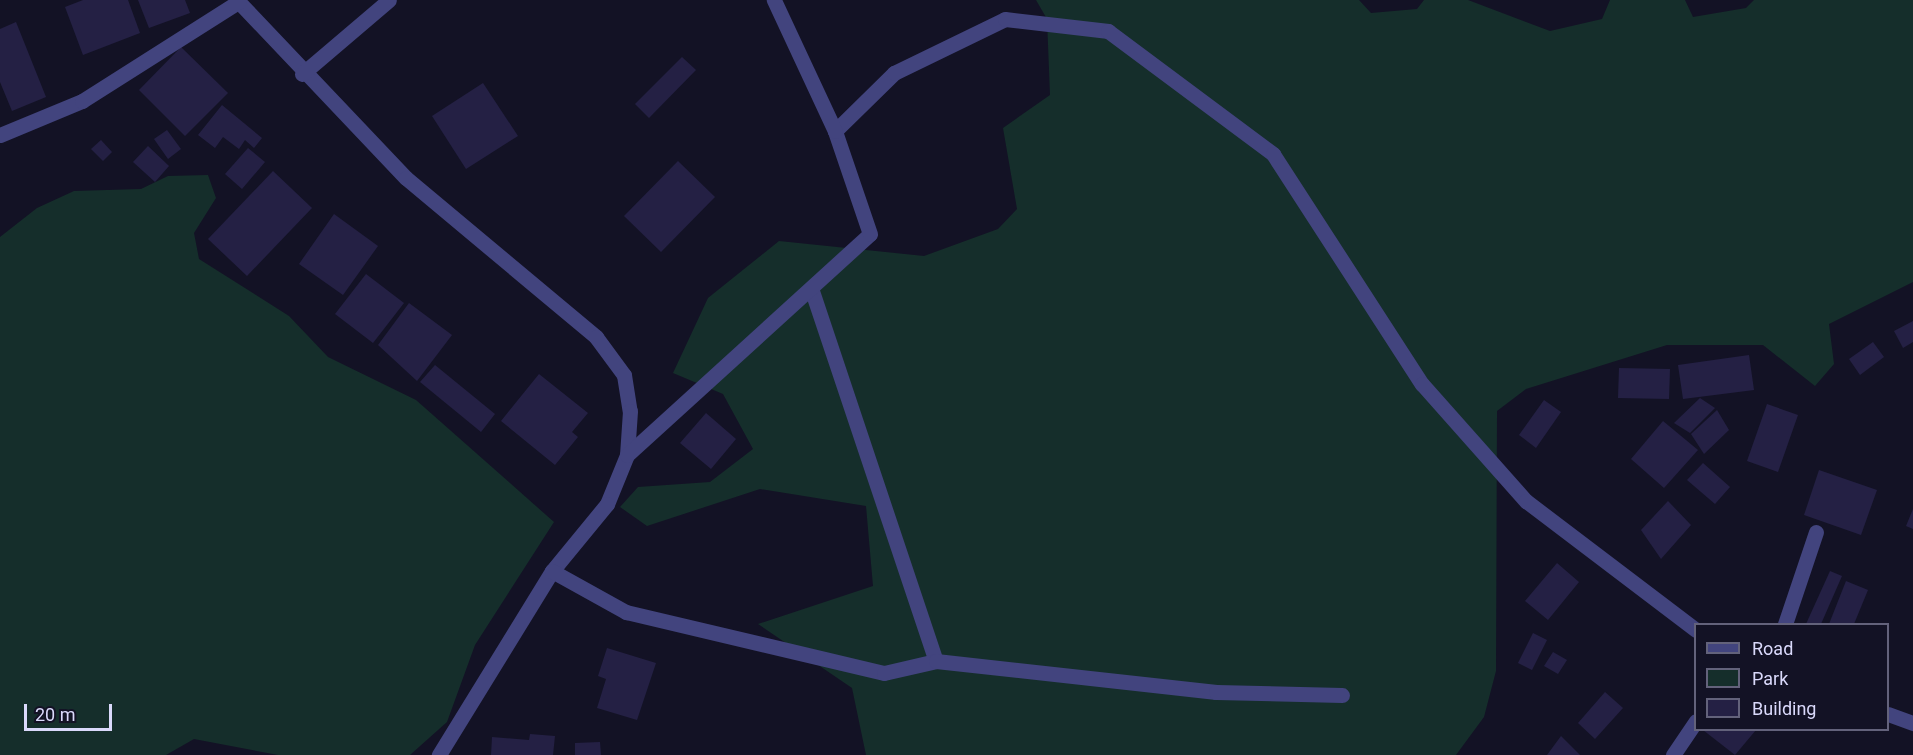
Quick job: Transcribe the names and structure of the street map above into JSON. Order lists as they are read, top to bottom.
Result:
{
  "legend": ["Road", "Park", "Building"],
  "scale_bar": "20 m"
}
